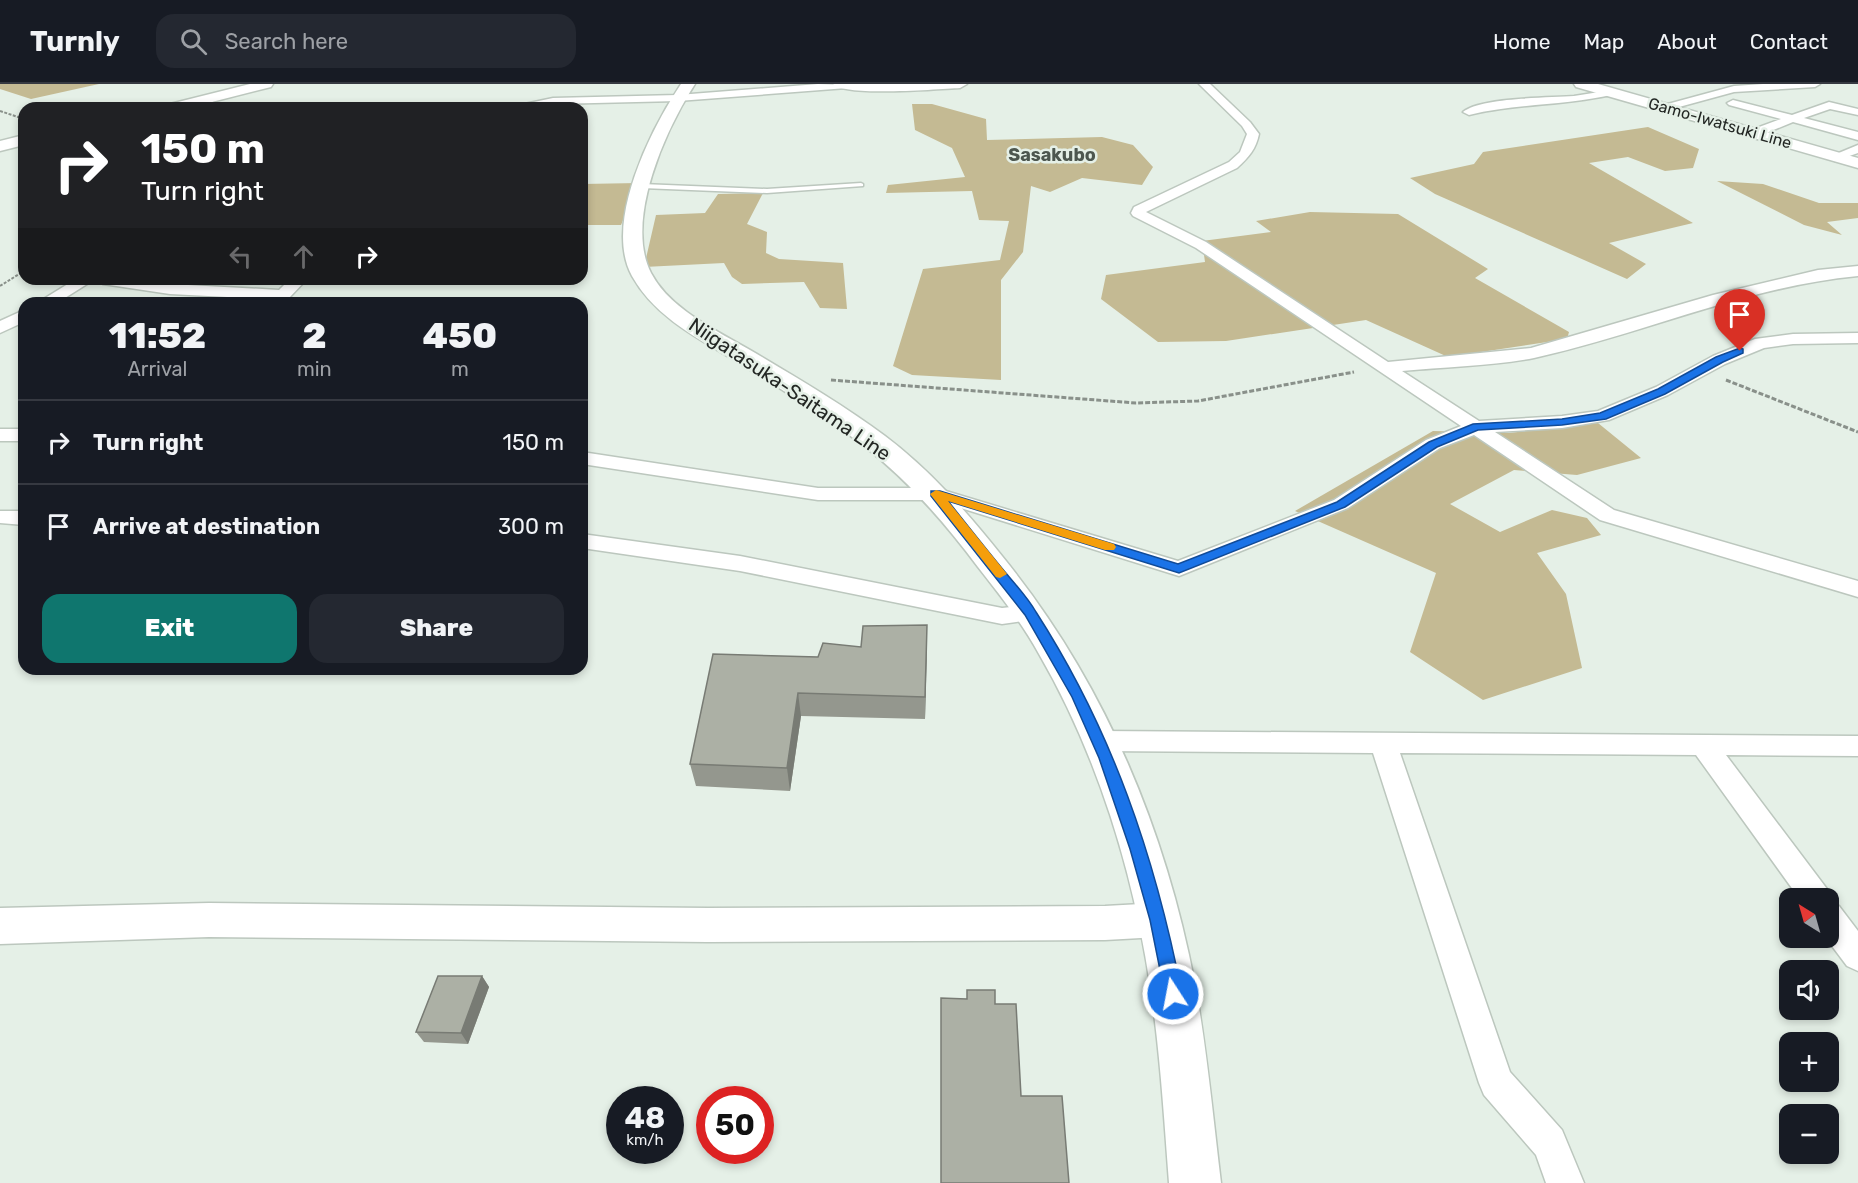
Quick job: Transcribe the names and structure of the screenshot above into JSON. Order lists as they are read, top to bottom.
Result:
{
  "streets": {
    "main road": ["Gamo-Iwatsuki Line", "Niigatasuka-Saitama Line"]
  },
  "districts": ["Sasakubo"],
  "north": "top left",
  "page": {
    "header": "Turnly",
    "search": "Search here",
    "nav": [
      "Home",
      "Map",
      "About",
      "Contact"
    ],
    "turn": ["150 m", "Turn right"],
    "eta": [
      "11:52",
      "Arrival",
      "2",
      "min",
      "450",
      "m"
    ],
    "list": [
      {
        "name": "Turn right",
        "value": "150 m"
      },
      {
        "name": "Arrive at destination",
        "value": "300 m"
      }
    ],
    "buttons": ["Exit", "Share"],
    "map_buttons": ["+", "−"],
    "speed": "48 km/h",
    "limit": "50"
  }
}
